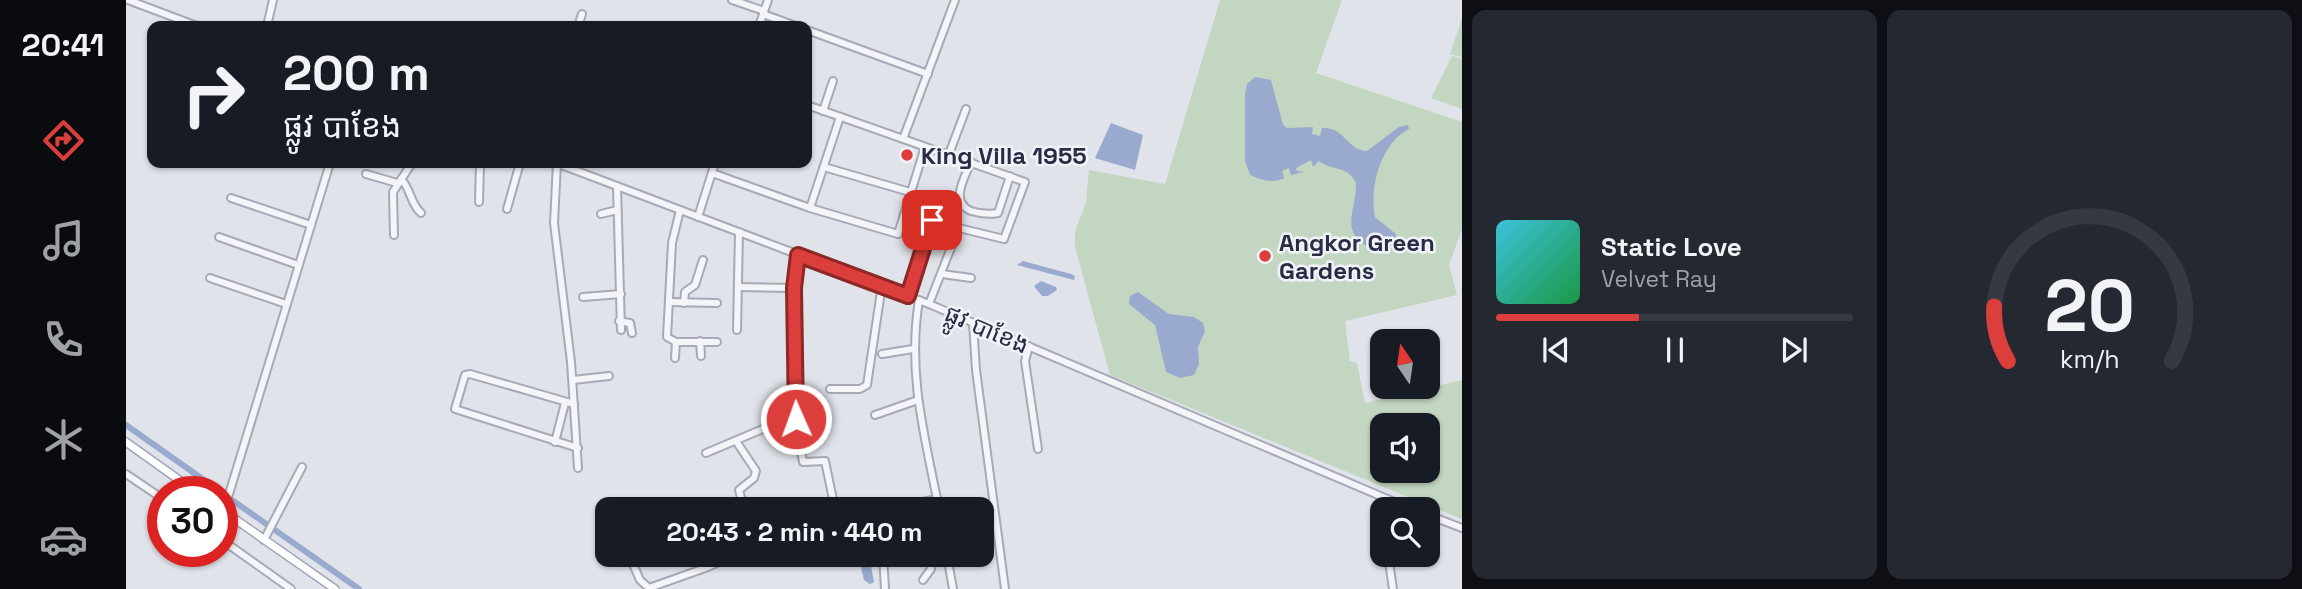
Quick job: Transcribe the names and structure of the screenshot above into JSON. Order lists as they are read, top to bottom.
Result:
{
  "streets": {
    "street": ["ផ្លូវ បាខែង"]
  },
  "places": ["King Villa 1955", "Angkor Green Gardens"],
  "north": "top",
  "page": {
    "tabs": "20:41",
    "turn": ["200 m", "ផ្លូវ បាខែង"],
    "song": ["Static Love", "Velvet Ray"],
    "limit": "30",
    "trip": "20:43 · 2 min · 440 m",
    "gauge": ["20", "km/h"]
  }
}
